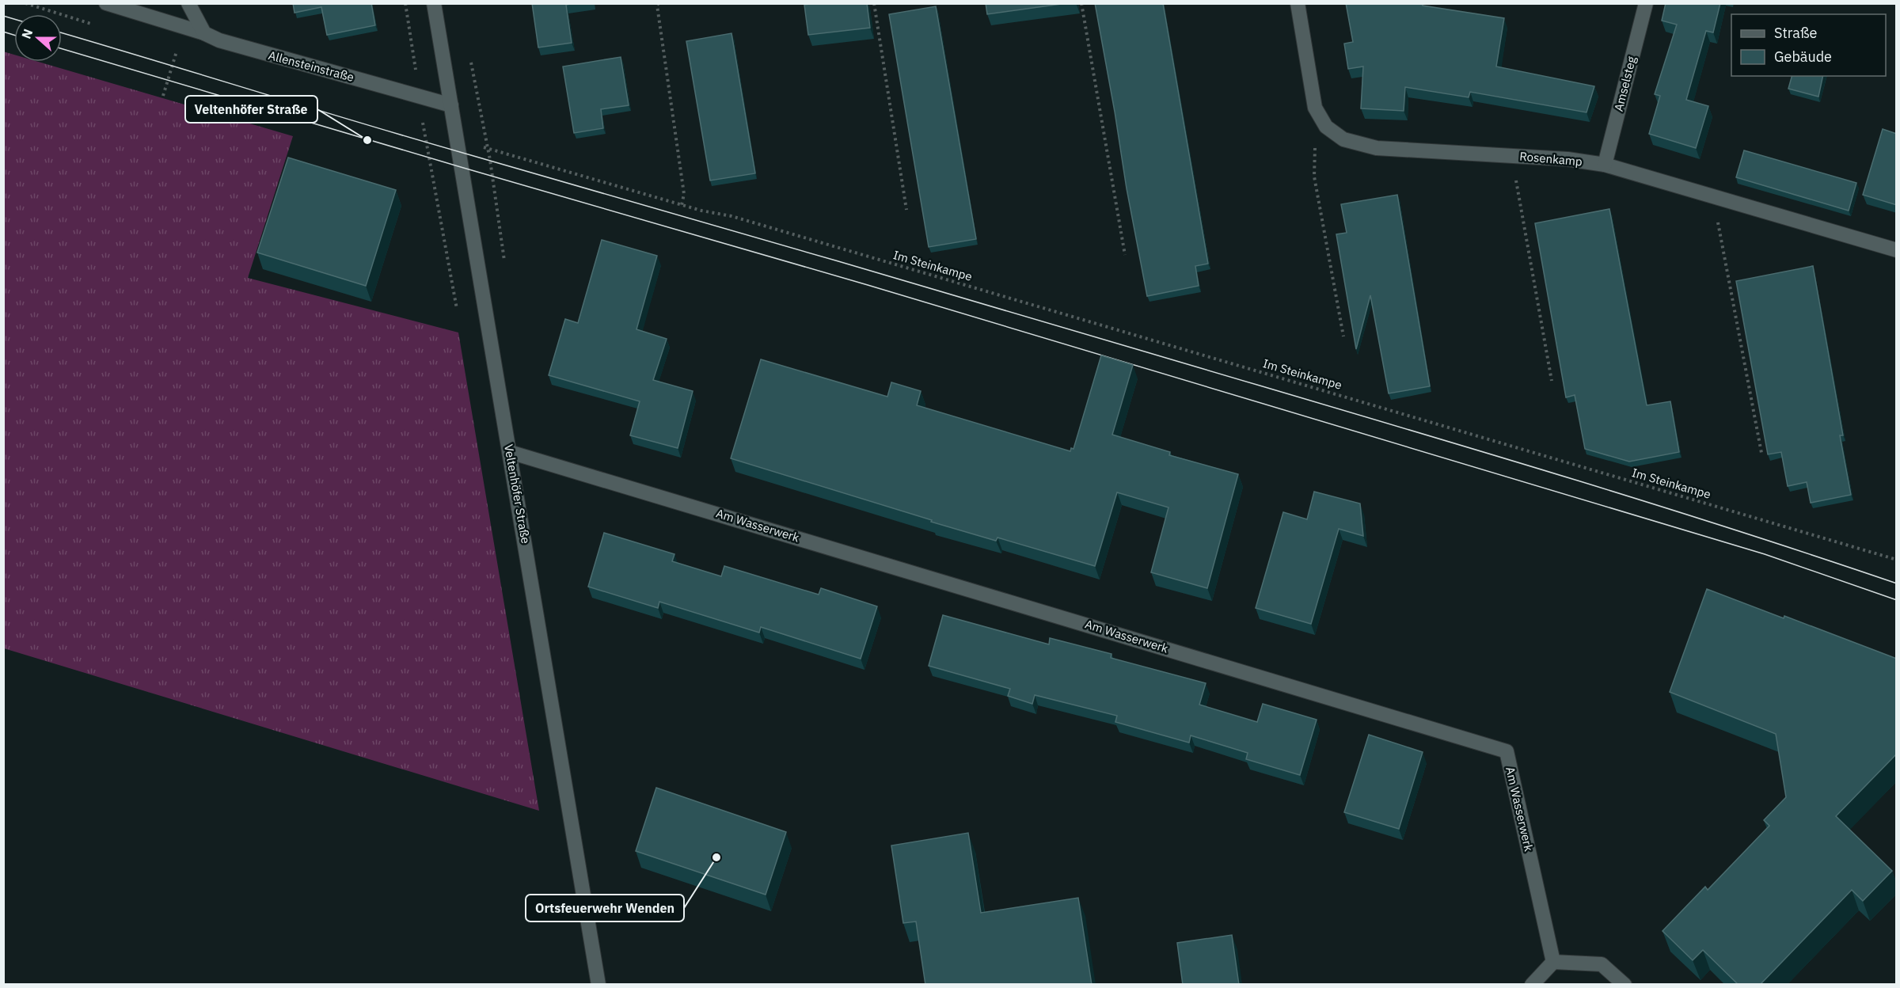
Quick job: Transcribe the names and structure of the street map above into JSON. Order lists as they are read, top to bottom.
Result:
{
  "streets": {
    "street": [
      "Allensteinstraße",
      "Amselsteg",
      "Rosenkamp",
      "Veltenhöfer Straße",
      "Am Wasserwerk"
    ],
    "path": ["Im Steinkampe"]
  },
  "crossings": [
    ["Allensteinstraße", "Veltenhöfer Straße"],
    ["Amselsteg", "Rosenkamp"],
    ["Veltenhöfer Straße", "Am Wasserwerk"]
  ],
  "places": ["Veltenhöfer Straße", "Ortsfeuerwehr Wenden"],
  "legend": ["Straße", "Gebäude"],
  "north": "left"
}
